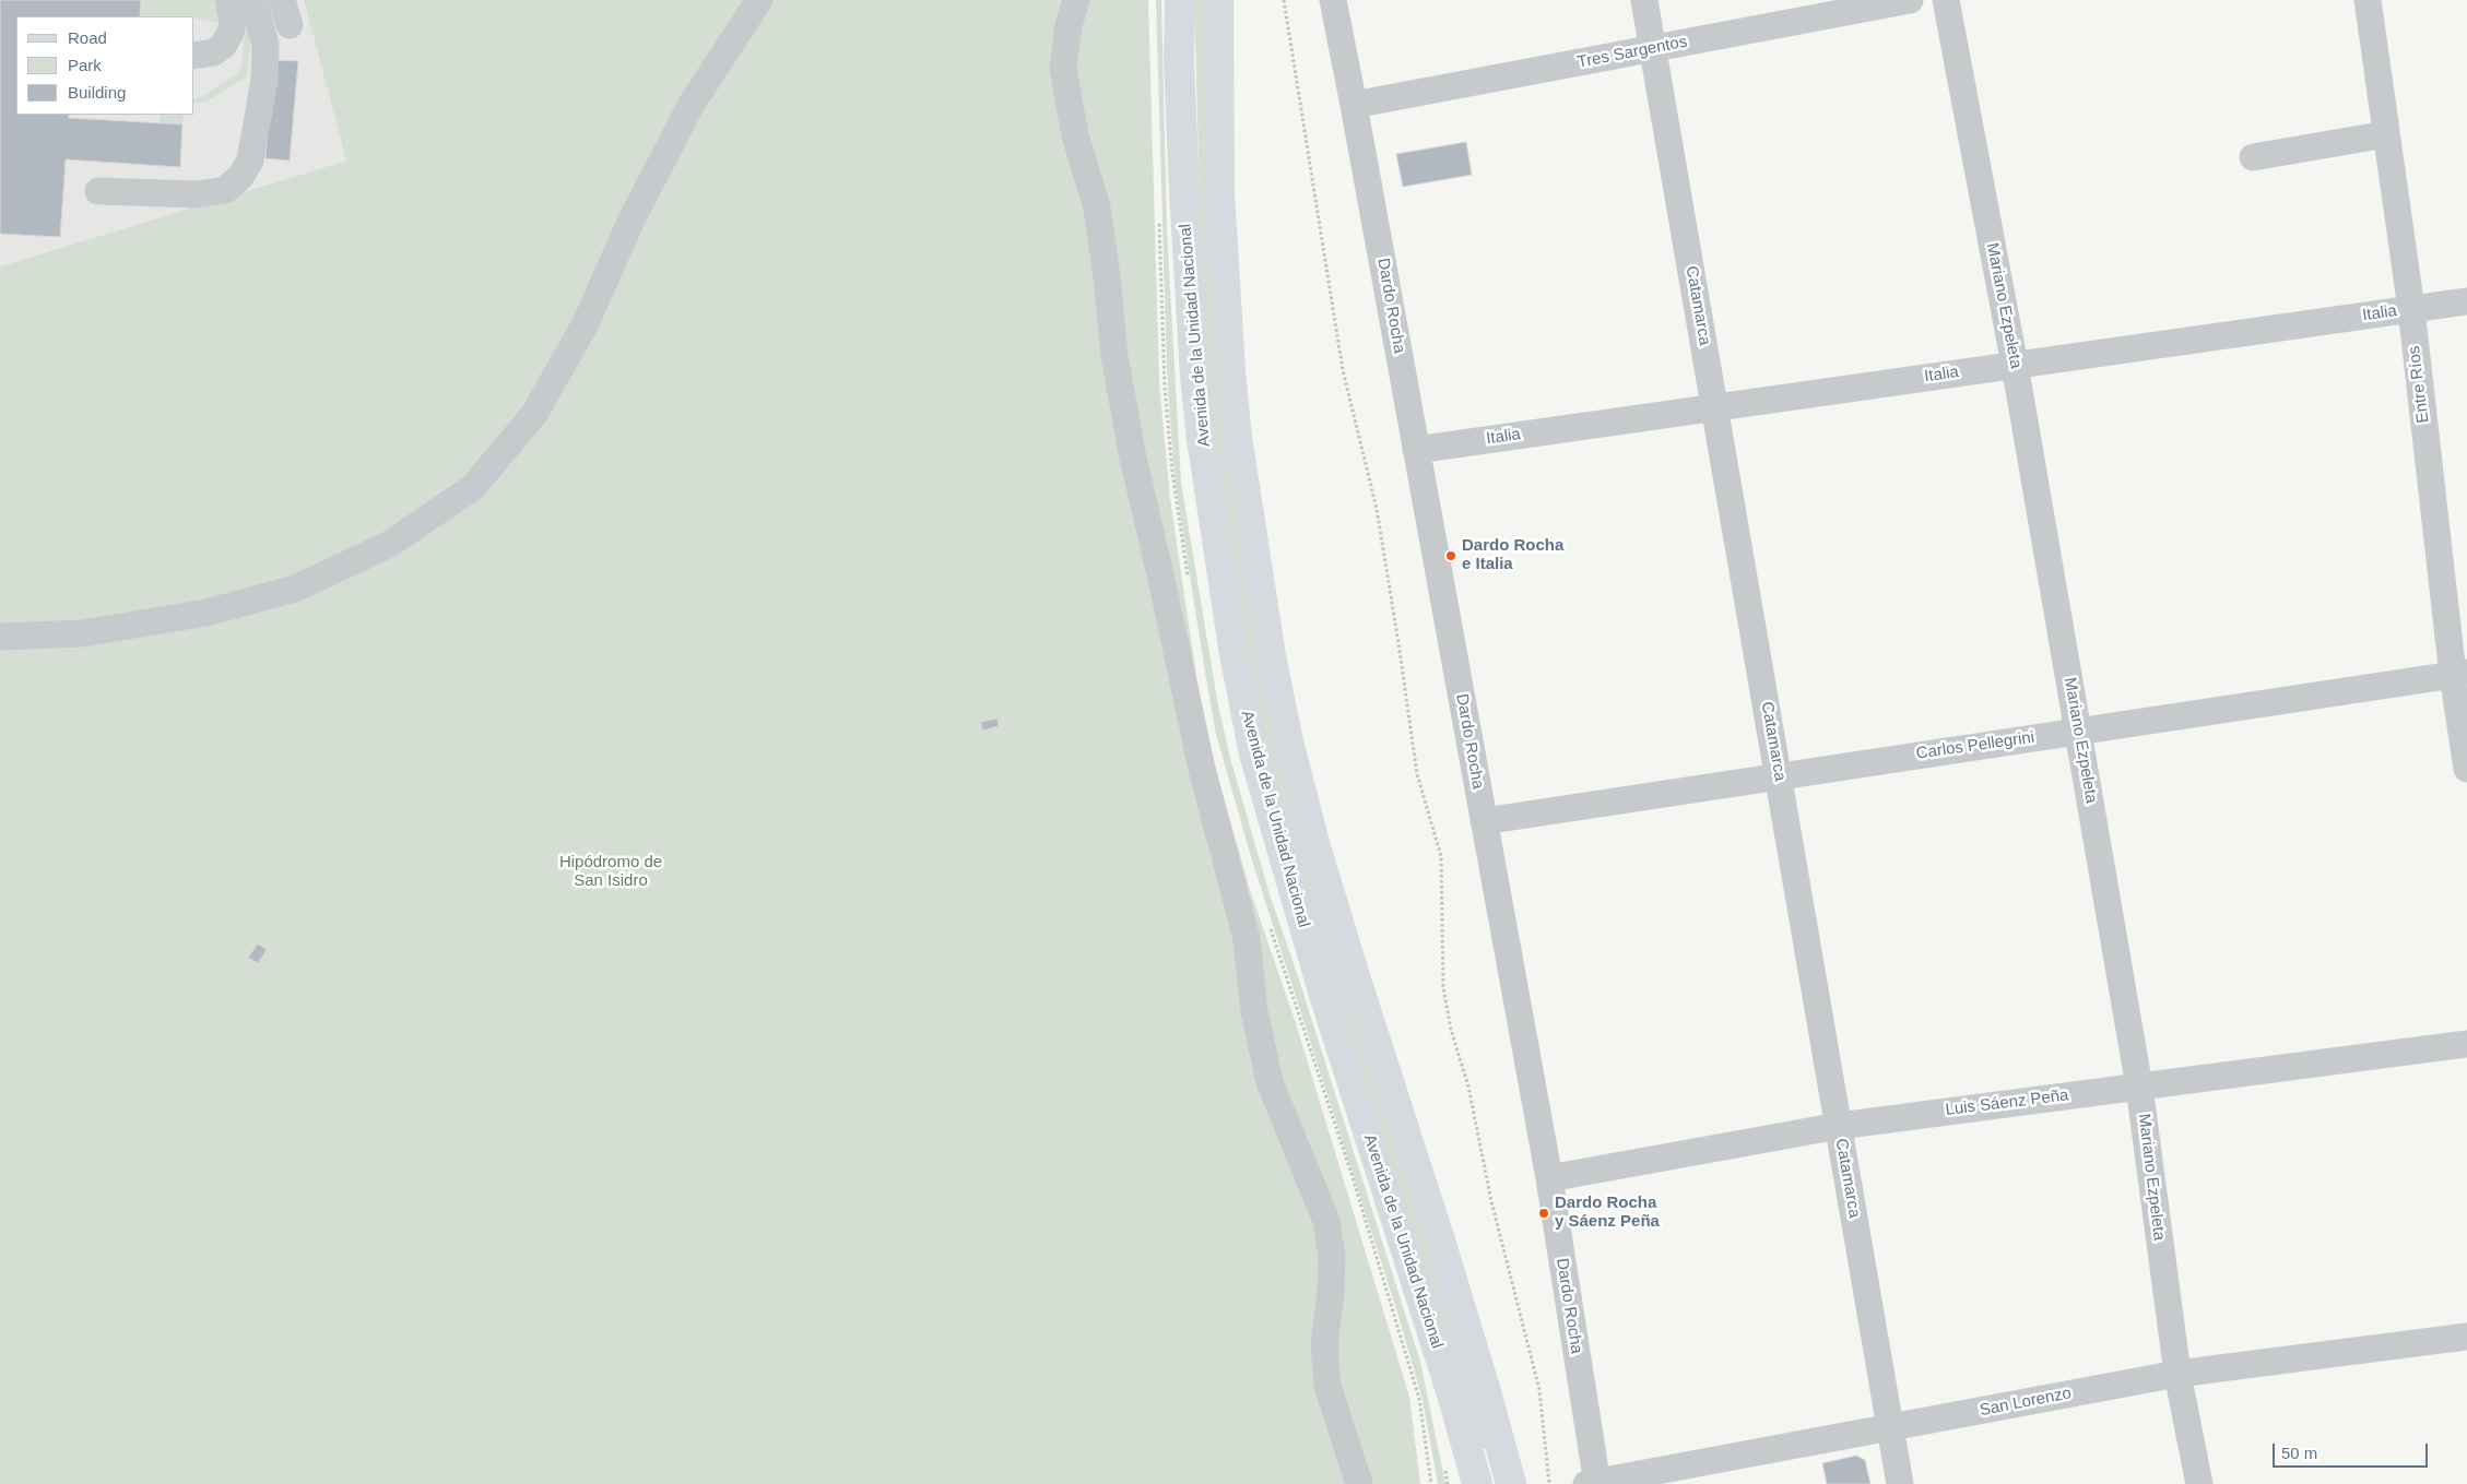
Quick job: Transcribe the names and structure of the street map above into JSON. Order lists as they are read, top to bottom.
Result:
{
  "streets": {
    "main road": ["Avenida de la Unidad Nacional"],
    "street": [
      "Tres Sargentos",
      "Dardo Rocha",
      "Catamarca",
      "Mariano Ezpeleta",
      "Italia",
      "Entre Ríos",
      "Carlos Pellegrini",
      "Luis Sáenz Peña",
      "San Lorenzo"
    ]
  },
  "crossings": [
    ["Tres Sargentos", "Dardo Rocha"],
    ["Tres Sargentos", "Catamarca"],
    ["Dardo Rocha", "Italia"],
    ["Dardo Rocha", "Carlos Pellegrini"],
    ["Dardo Rocha", "Luis Sáenz Peña"],
    ["Dardo Rocha", "San Lorenzo"],
    ["Catamarca", "Italia"],
    ["Catamarca", "Carlos Pellegrini"],
    ["Catamarca", "Luis Sáenz Peña"],
    ["Catamarca", "San Lorenzo"],
    ["Mariano Ezpeleta", "Italia"],
    ["Mariano Ezpeleta", "Carlos Pellegrini"],
    ["Mariano Ezpeleta", "Luis Sáenz Peña"],
    ["Mariano Ezpeleta", "San Lorenzo"],
    ["Italia", "Entre Ríos"],
    ["Entre Ríos", "Carlos Pellegrini"]
  ],
  "parks": ["Hipódromo de San Isidro"],
  "places": ["Dardo Rocha e Italia", "Dardo Rocha y Sáenz Peña"],
  "legend": ["Road", "Park", "Building"],
  "scale_bar": "50 m"
}
